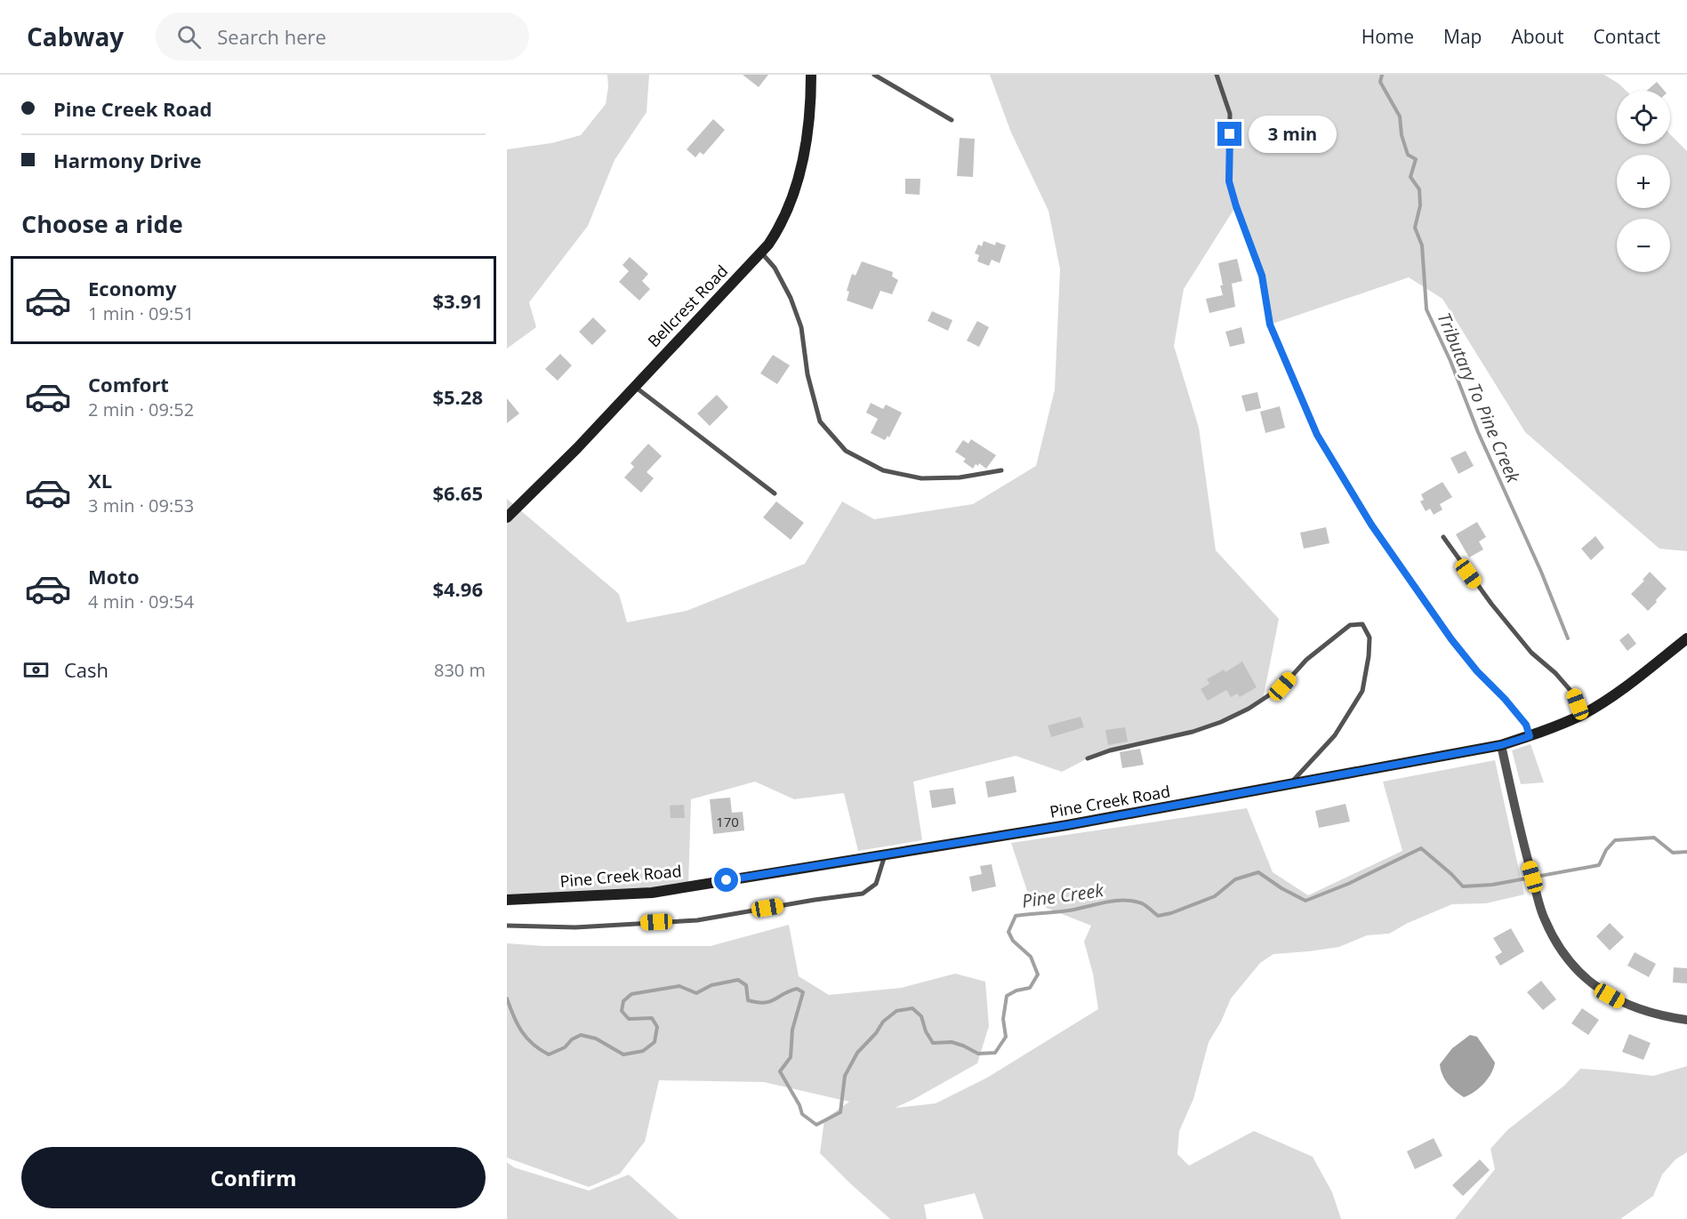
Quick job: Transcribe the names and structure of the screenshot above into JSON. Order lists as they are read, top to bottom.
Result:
{
  "streets": {
    "street": ["Bellcrest Road", "Pine Creek Road"]
  },
  "water": ["Tributary To Pine Creek", "Pine Creek"],
  "house_numbers": ["170"],
  "page": {
    "header": "Cabway",
    "search": "Search here",
    "nav": [
      "Home",
      "Map",
      "About",
      "Contact"
    ],
    "banner": ["Pine Creek Road", "Harmony Drive"],
    "map_buttons": ["+", "−"],
    "bubble": "3 min",
    "heading": "Choose a ride",
    "list": [
      {
        "name": "Economy",
        "note": "1 min · 09:51",
        "value": "$3.91"
      },
      {
        "name": "Comfort",
        "note": "2 min · 09:52",
        "value": "$5.28"
      },
      {
        "name": "XL",
        "note": "3 min · 09:53",
        "value": "$6.65"
      },
      {
        "name": "Moto",
        "note": "4 min · 09:54",
        "value": "$4.96"
      }
    ],
    "pay": ["Cash", "830 m"],
    "buttons": "Confirm"
  }
}
